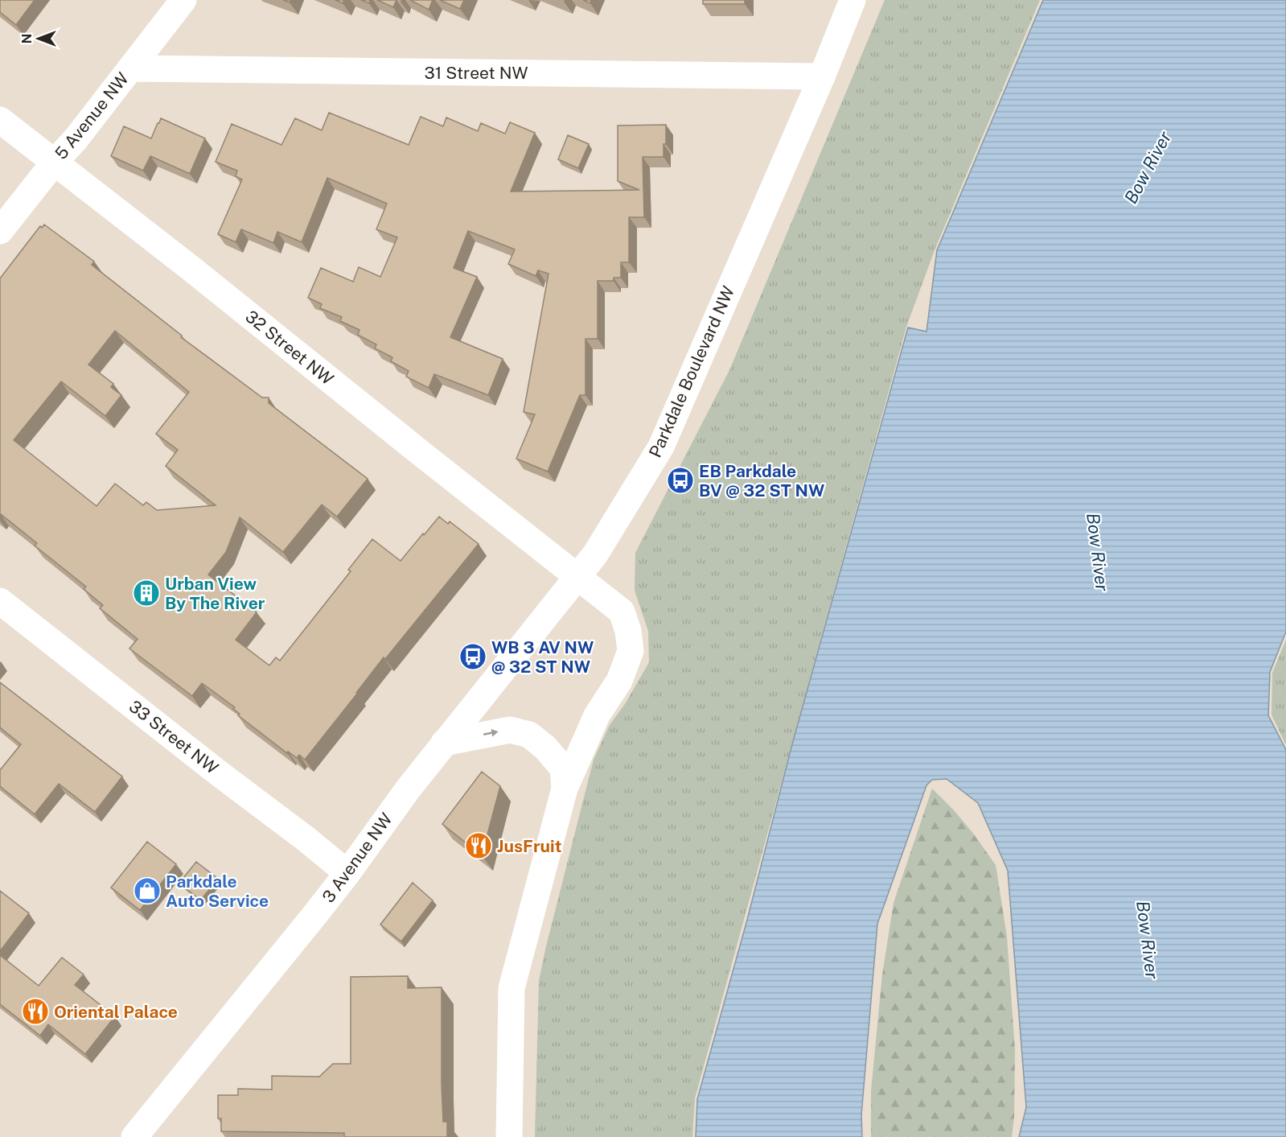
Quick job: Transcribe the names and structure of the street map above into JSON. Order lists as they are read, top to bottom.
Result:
{
  "streets": {
    "street": [
      "31 Street NW",
      "5 Avenue NW",
      "32 Street NW",
      "Parkdale Boulevard NW",
      "33 Street NW",
      "3 Avenue NW"
    ]
  },
  "crossings": [
    ["31 Street NW", "5 Avenue NW"],
    ["31 Street NW", "Parkdale Boulevard NW"],
    ["5 Avenue NW", "32 Street NW"],
    ["32 Street NW", "Parkdale Boulevard NW"],
    ["32 Street NW", "3 Avenue NW"],
    ["Parkdale Boulevard NW", "3 Avenue NW"],
    ["33 Street NW", "3 Avenue NW"]
  ],
  "water": ["Bow River"],
  "places": {
    "bus stop": ["EB Parkdale BV @ 32 ST NW", "WB 3 AV NW @ 32 ST NW"],
    "building": ["Urban View By The River"],
    "restaurant": ["JusFruit", "Oriental Palace"],
    "shop": ["Parkdale Auto Service"]
  },
  "north": "left"
}
